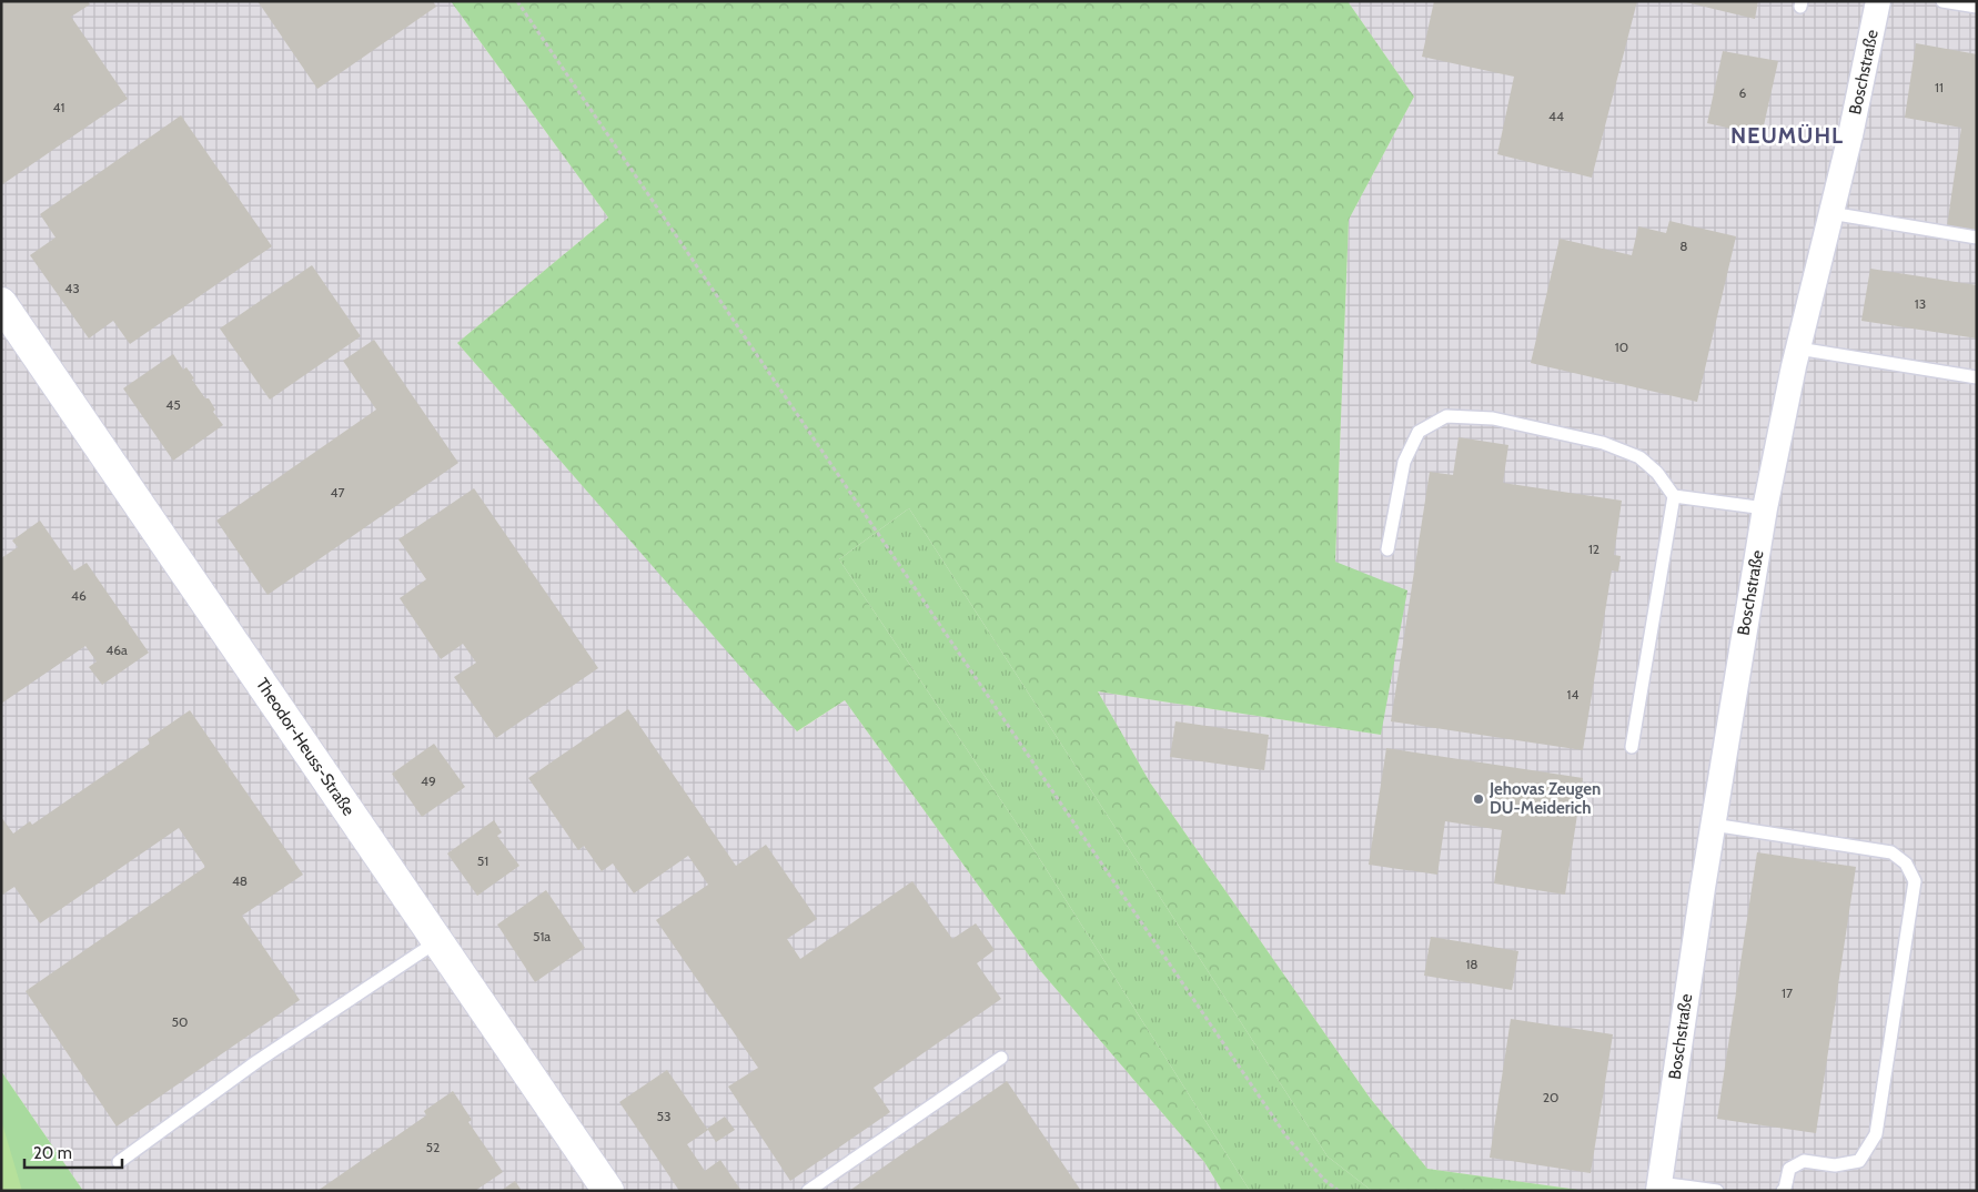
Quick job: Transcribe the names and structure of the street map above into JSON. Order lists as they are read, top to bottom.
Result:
{
  "streets": {
    "street": ["Boschstraße", "Theodor-Heuss-Straße"]
  },
  "districts": ["NEUMÜHL"],
  "places": ["Jehovas Zeugen DU-Meiderich"],
  "house_numbers": [
    "11",
    "6",
    "41",
    "44",
    "8",
    "43",
    "13",
    "10",
    "45",
    "47",
    "12",
    "46",
    "46a",
    "14",
    "49",
    "51",
    "48",
    "51a",
    "18",
    "17",
    "50",
    "20",
    "53",
    "52"
  ],
  "scale_bar": "20 m"
}
